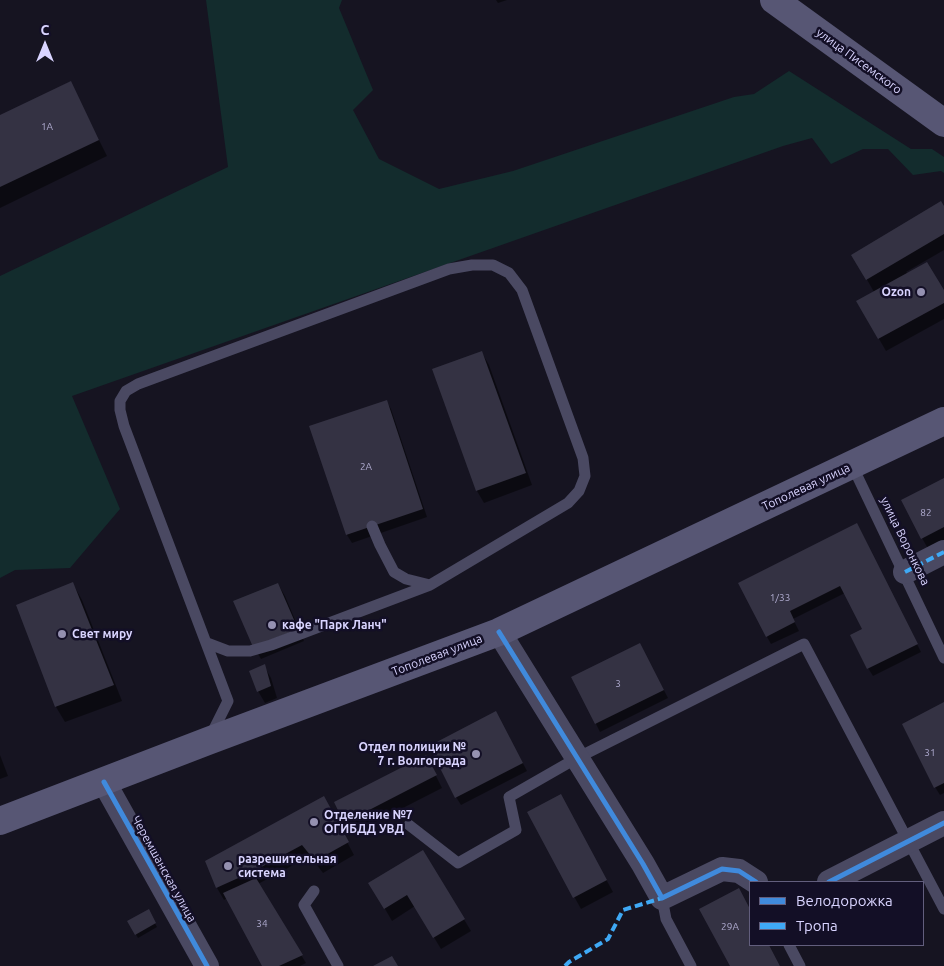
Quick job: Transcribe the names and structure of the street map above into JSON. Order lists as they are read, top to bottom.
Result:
{
  "streets": {
    "main road": ["улица Писемского", "Тополевая улица"],
    "street": ["Черемшанская улица"],
    "lane": ["улица Воронкова"]
  },
  "crossings": [
    ["Тополевая улица", "улица Воронкова"],
    ["Тополевая улица", "Черемшанская улица"]
  ],
  "places": [
    "Ozon",
    "кафе \"Парк Ланч\"",
    "Свет миру",
    "Отдел полиции № 7 г. Волгограда",
    "Отделение №7 ОГИБДД УВД",
    "разрешительная система"
  ],
  "house_numbers": [
    "1А",
    "2А",
    "82",
    "1/33",
    "3",
    "31",
    "34",
    "29А"
  ],
  "legend": ["Велодорожка", "Тропа"],
  "north": "top"
}
